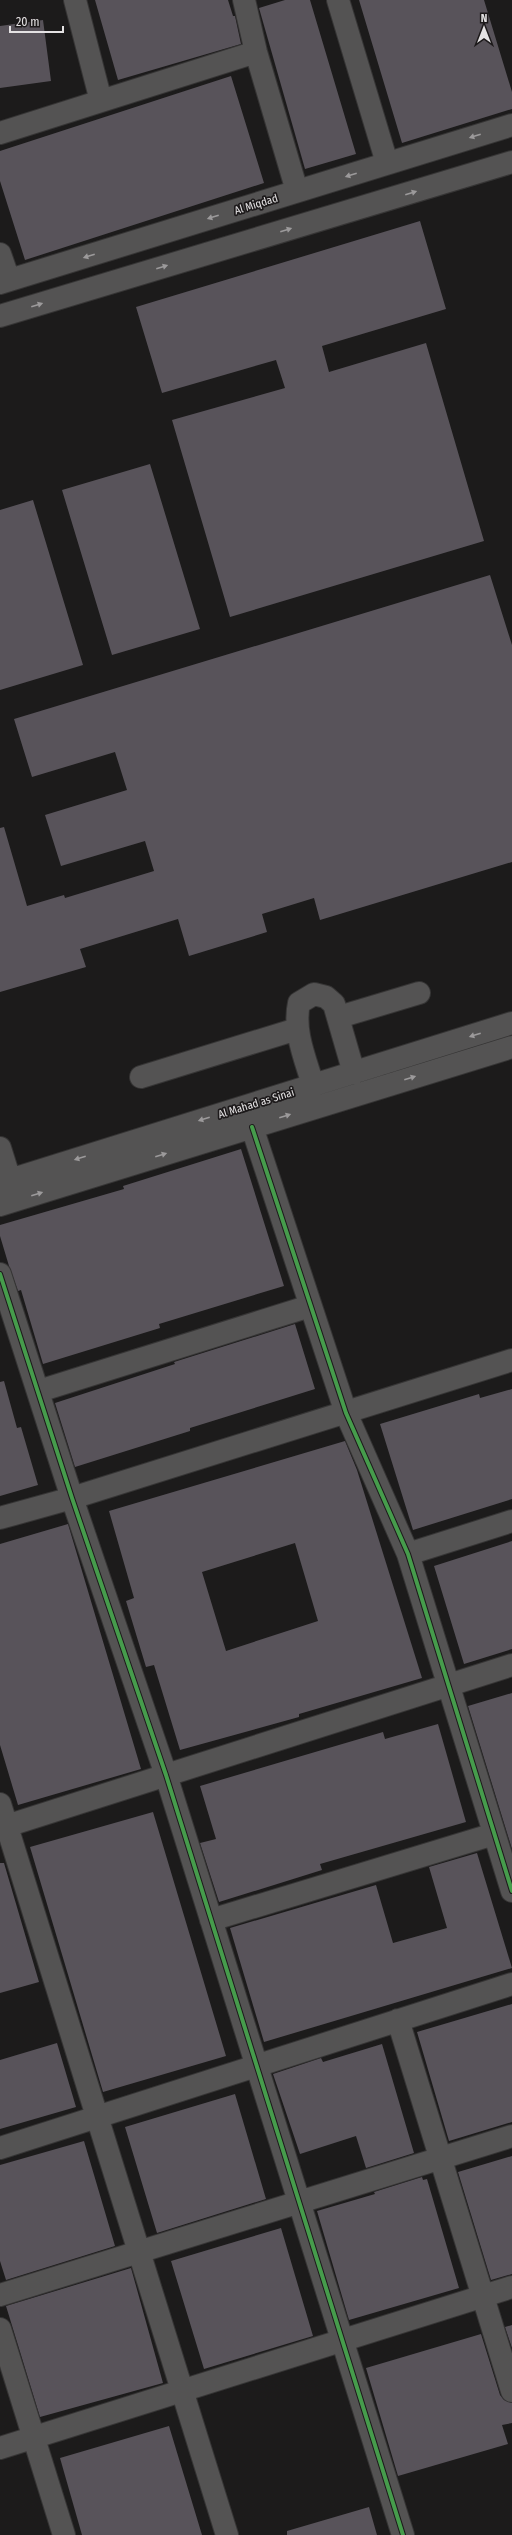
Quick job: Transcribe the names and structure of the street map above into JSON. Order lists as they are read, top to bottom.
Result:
{
  "streets": {
    "street": ["Al Miqdad", "Al Mahad as Sinai"]
  },
  "scale_bar": "20 m",
  "north": "top"
}
